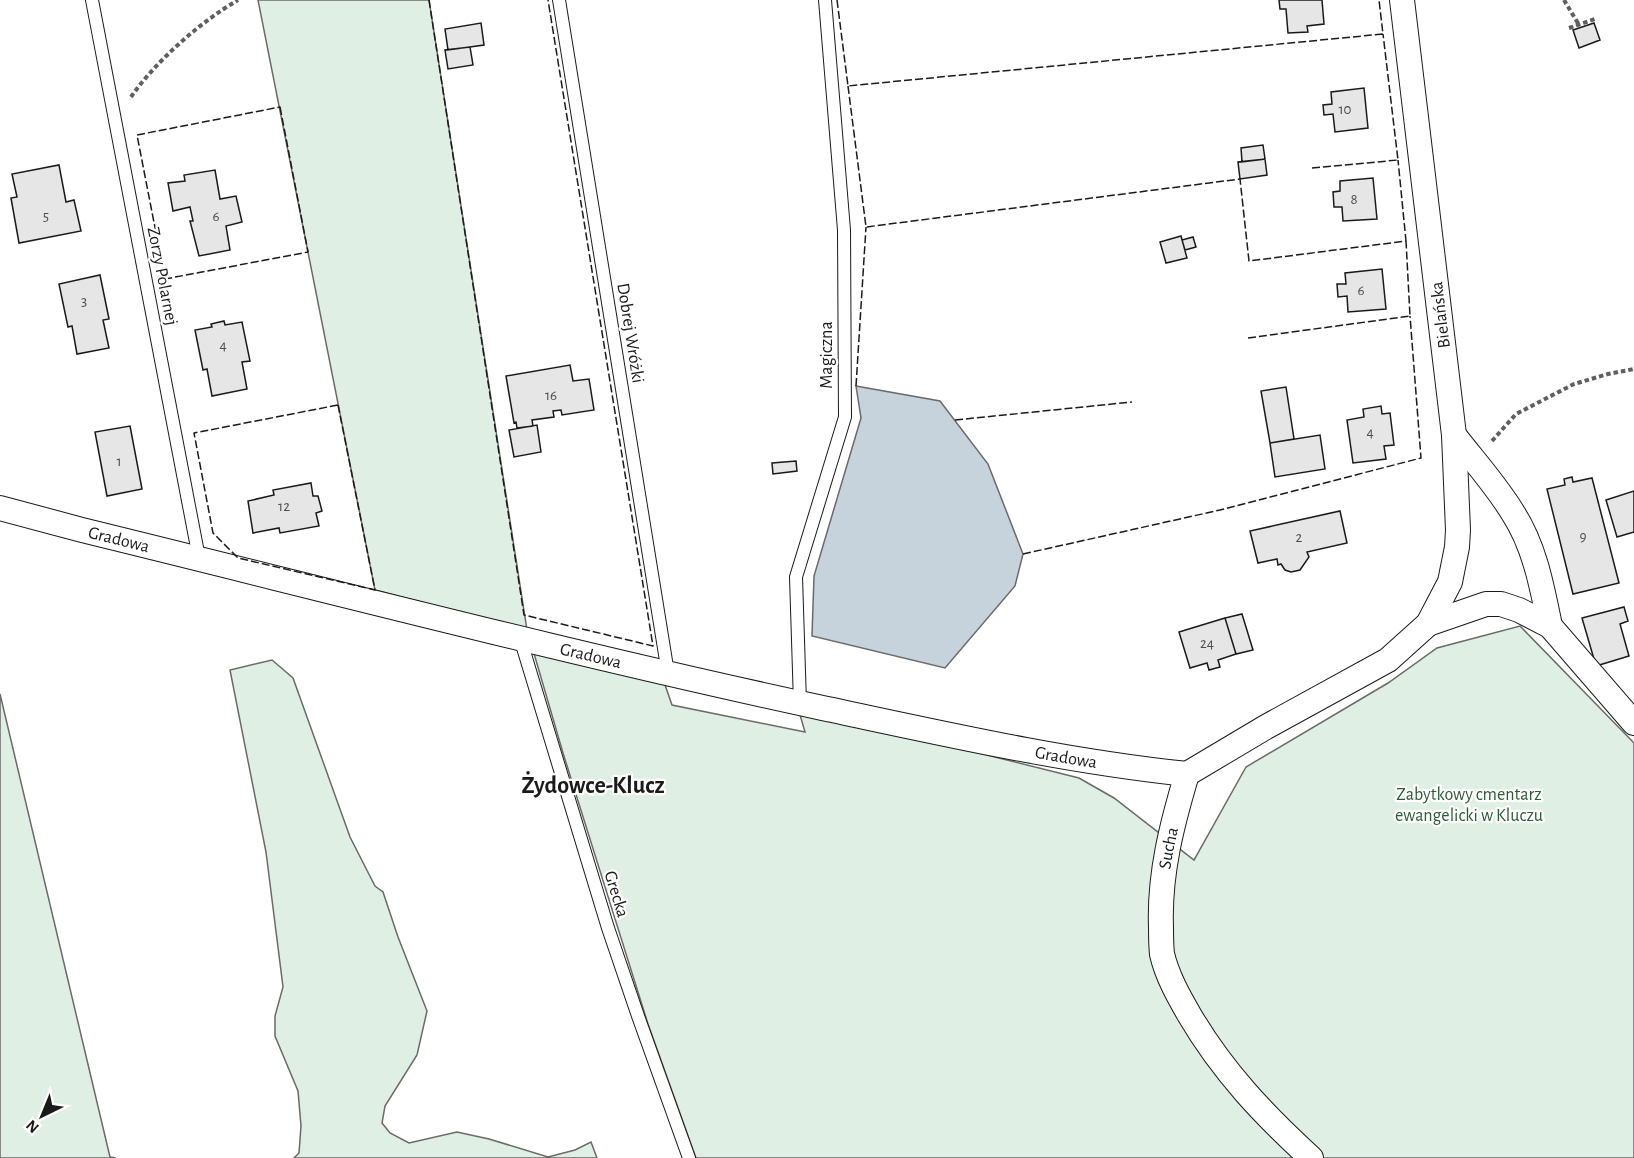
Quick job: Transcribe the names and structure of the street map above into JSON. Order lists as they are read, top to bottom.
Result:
{
  "streets": {
    "street": ["Bielańska", "Gradowa", "Sucha"],
    "lane": [
      "Zorzy Polarnej",
      "Dobrej Wróżki",
      "Magiczna",
      "Grecka"
    ]
  },
  "crossings": [
    ["Zorzy Polarnej", "Gradowa"],
    ["Dobrej Wróżki", "Gradowa"],
    ["Magiczna", "Gradowa"],
    ["Gradowa", "Sucha"],
    ["Gradowa", "Grecka"]
  ],
  "districts": ["Żydowce-Klucz"],
  "parks": ["Zabytkowy cmentarz ewangelicki w Kluczu"],
  "house_numbers": [
    "10",
    "8",
    "5",
    "6",
    "6",
    "3",
    "4",
    "16",
    "4",
    "1",
    "12",
    "9",
    "2",
    "24"
  ],
  "north": "bottom left"
}
